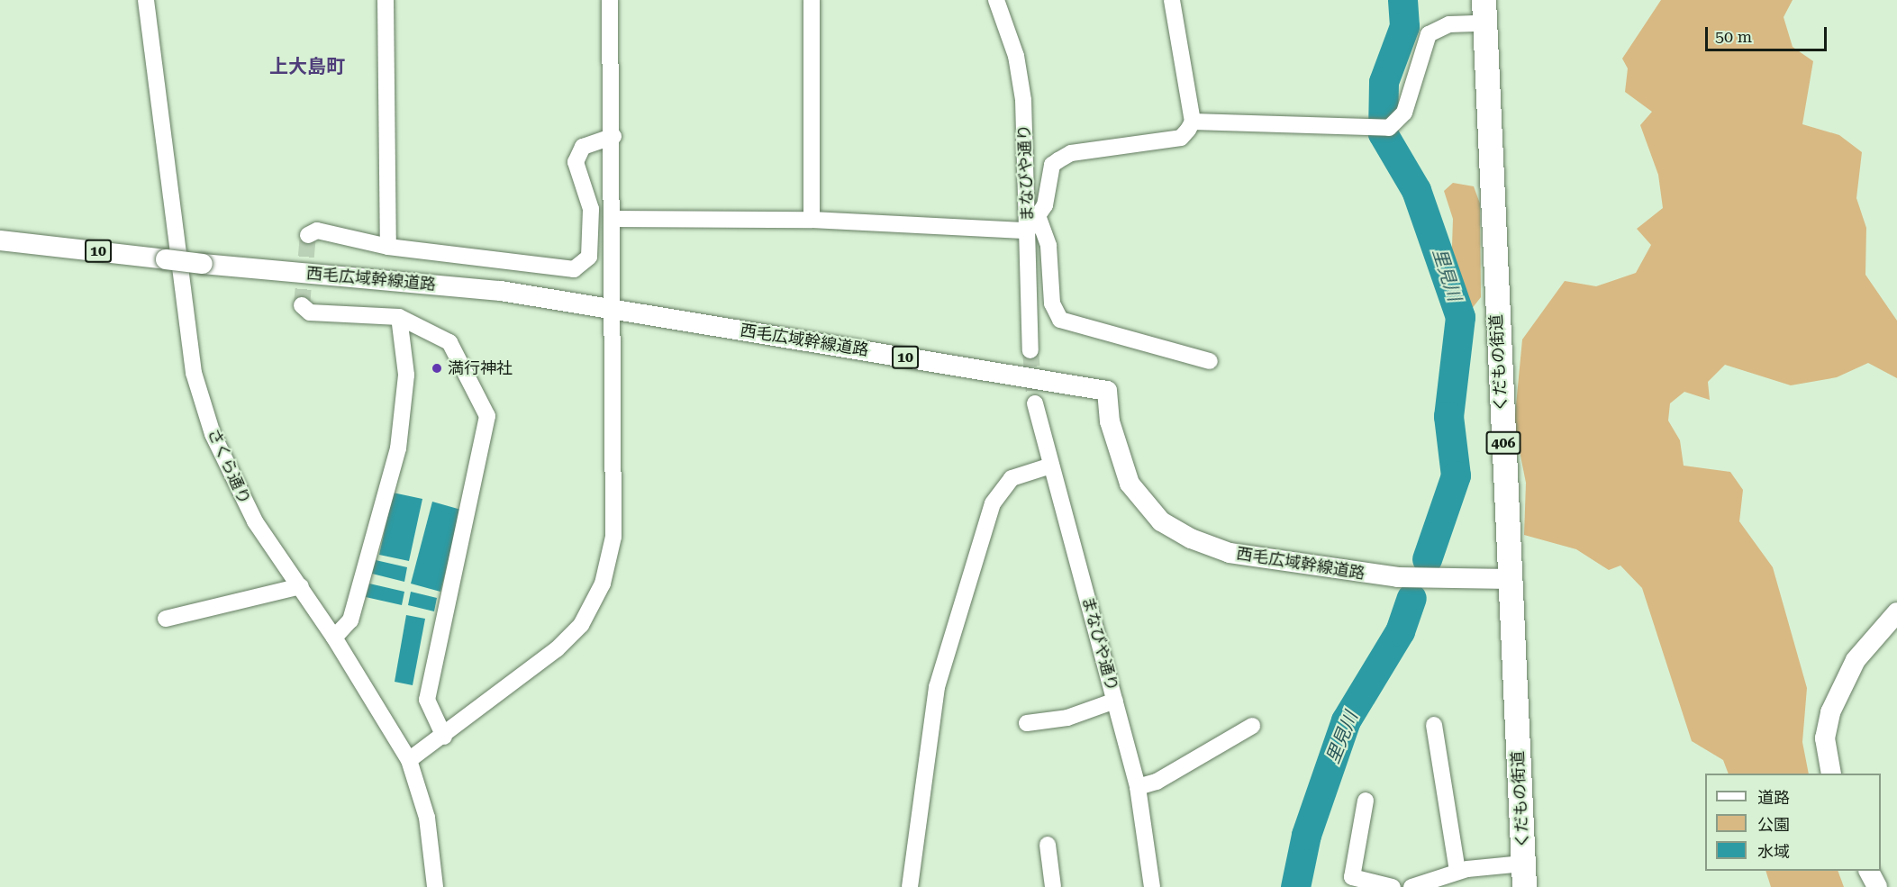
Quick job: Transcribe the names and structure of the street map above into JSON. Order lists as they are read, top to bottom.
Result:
{
  "streets": {
    "highway": ["くだもの街道", "406"],
    "main road": ["10", "西毛広域幹線道路"],
    "street": ["まなびや通り", "さくら通り"]
  },
  "crossings": [
    ["西毛広域幹線道路", "くだもの街道"]
  ],
  "districts": ["上大島町"],
  "water": ["里見川"],
  "places": ["満行神社"],
  "legend": ["道路", "公園", "水域"],
  "scale_bar": "50 m"
}
